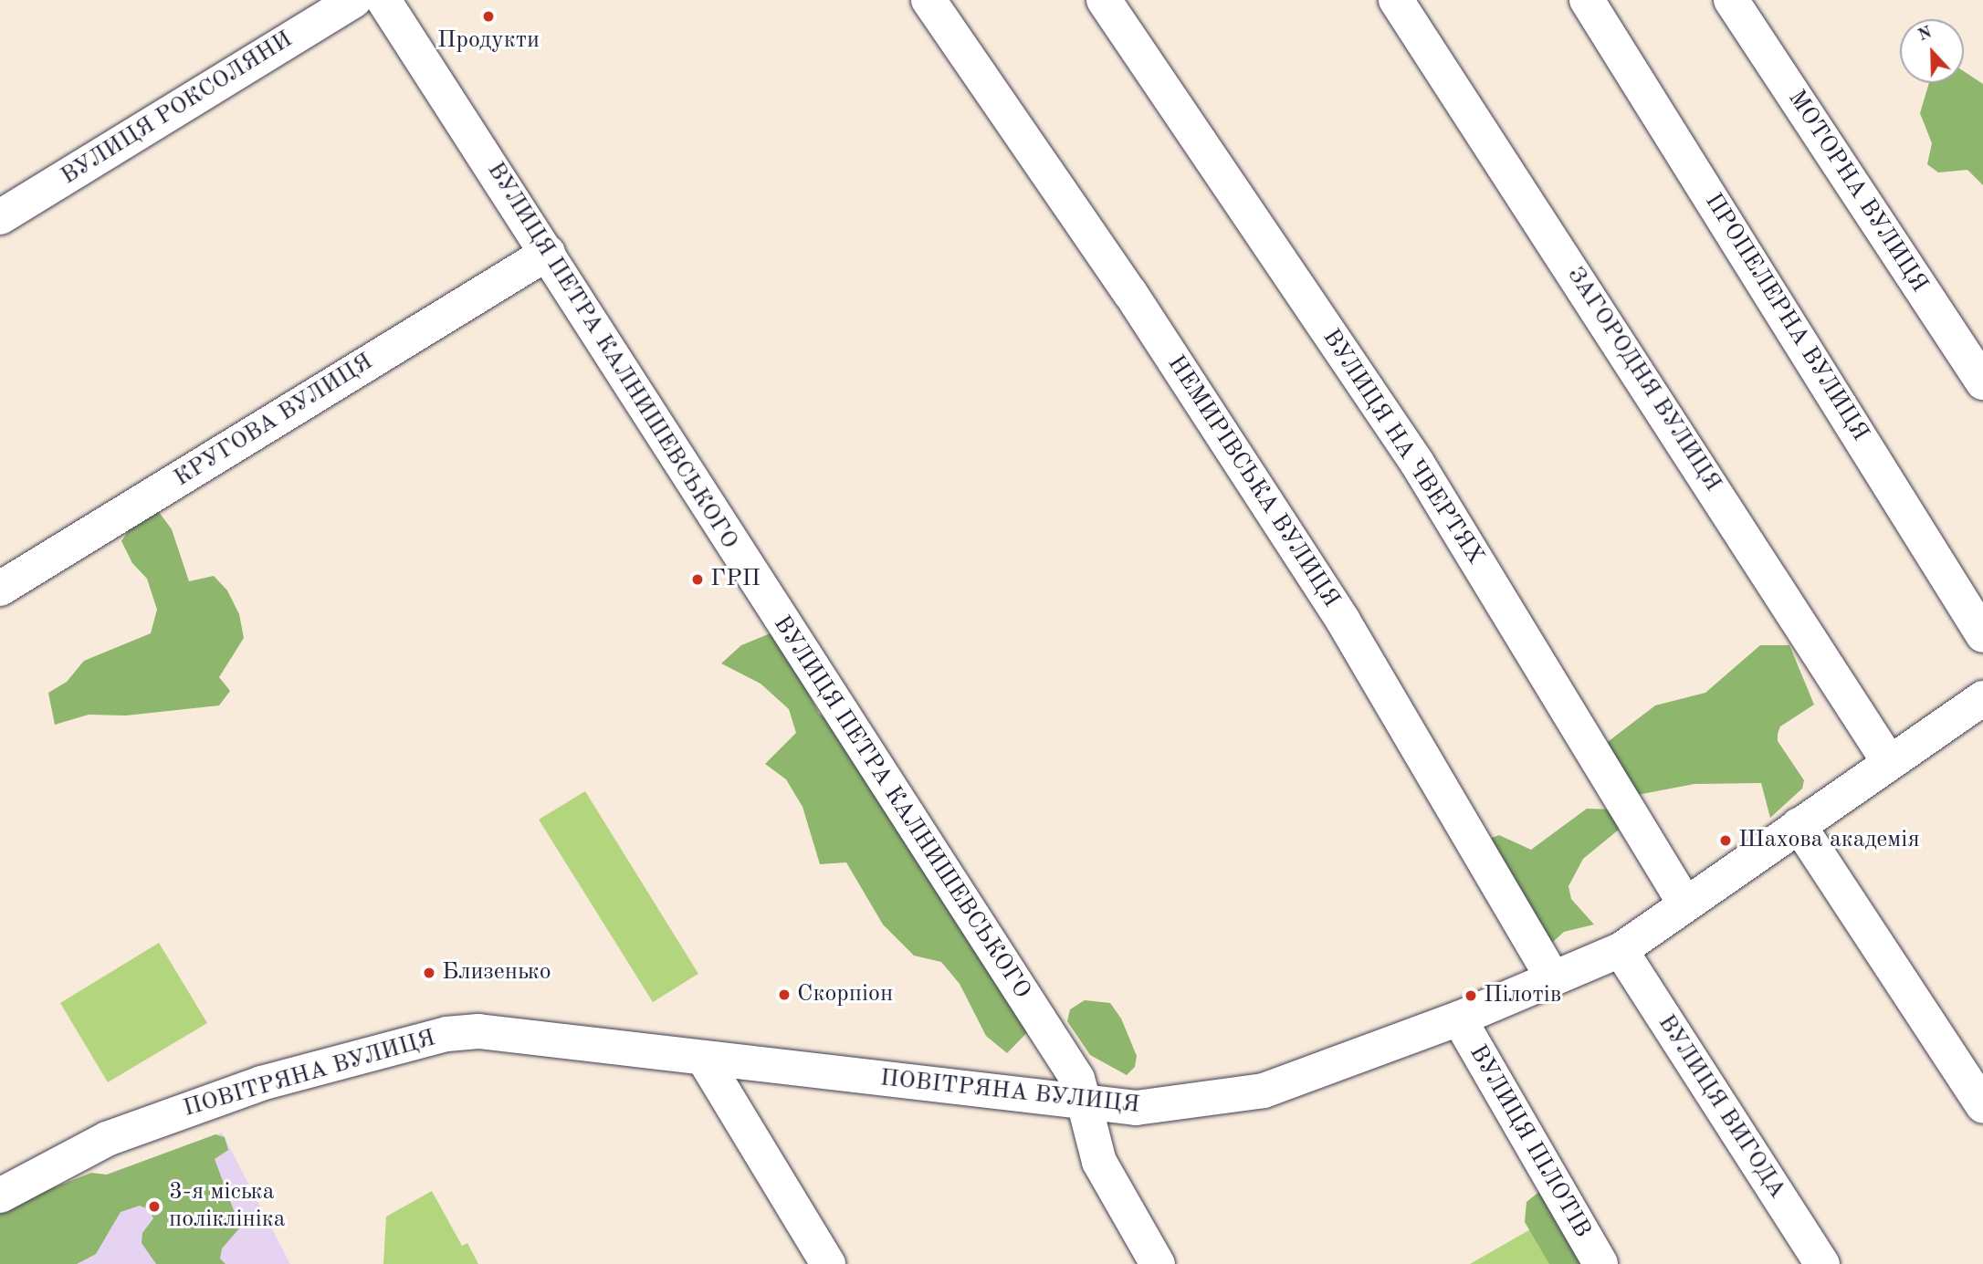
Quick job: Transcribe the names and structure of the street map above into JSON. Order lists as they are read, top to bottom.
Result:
{
  "streets": {
    "street": [
      "ВУЛИЦЯ РОКСОЛЯНИ",
      "МОТОРНА ВУЛИЦЯ",
      "ПРОПЕЛЕРНА ВУЛИЦЯ",
      "ВУЛИЦЯ ПЕТРА КАЛНИШЕВСЬКОГО",
      "ЗАГОРОДНЯ ВУЛИЦЯ",
      "КРУГОВА ВУЛИЦЯ",
      "ВУЛИЦЯ НА ЧВЕРТЯХ",
      "НЕМИРІВСЬКА ВУЛИЦЯ",
      "ПОВІТРЯНА ВУЛИЦЯ",
      "ВУЛИЦЯ ВИГОДА",
      "ВУЛИЦЯ ПІЛОТІВ"
    ]
  },
  "crossings": [
    ["ВУЛИЦЯ ПЕТРА КАЛНИШЕВСЬКОГО", "КРУГОВА ВУЛИЦЯ"],
    ["ВУЛИЦЯ ПЕТРА КАЛНИШЕВСЬКОГО", "ПОВІТРЯНА ВУЛИЦЯ"],
    ["ЗАГОРОДНЯ ВУЛИЦЯ", "ПОВІТРЯНА ВУЛИЦЯ"],
    ["ВУЛИЦЯ НА ЧВЕРТЯХ", "ПОВІТРЯНА ВУЛИЦЯ"],
    ["НЕМИРІВСЬКА ВУЛИЦЯ", "ПОВІТРЯНА ВУЛИЦЯ"],
    ["ПОВІТРЯНА ВУЛИЦЯ", "ВУЛИЦЯ ВИГОДА"],
    ["ПОВІТРЯНА ВУЛИЦЯ", "ВУЛИЦЯ ПІЛОТІВ"]
  ],
  "places": [
    "Продукти",
    "ГРП",
    "Шахова академія",
    "Близенько",
    "Скорпіон",
    "Пілотів",
    "3-я міська поліклініка"
  ],
  "north": "top"
}
